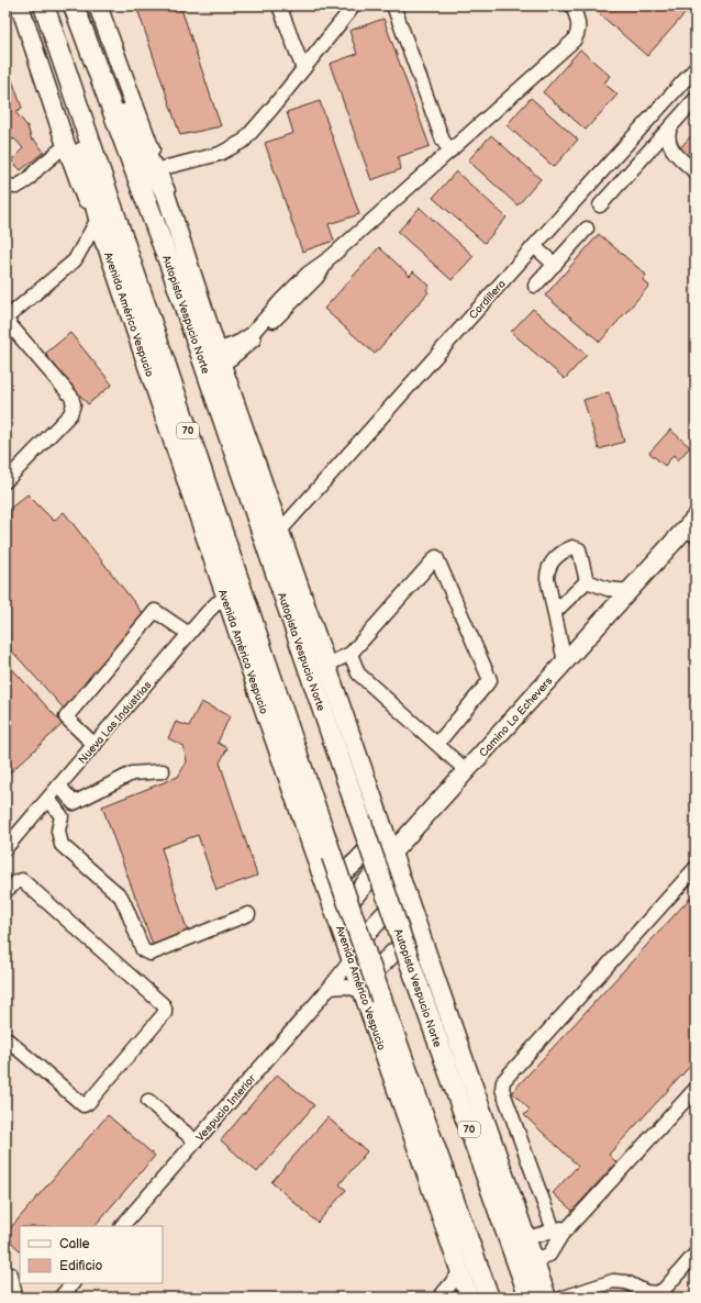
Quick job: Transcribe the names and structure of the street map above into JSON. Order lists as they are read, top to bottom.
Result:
{
  "streets": {
    "highway": ["Autopista Vespucio Norte", "70"],
    "main road": ["Avenida Américo Vespucio", "Camino Lo Echevers"],
    "street": ["Cordillera", "Nueva Las Industrias", "Vespucio Interior"]
  },
  "crossings": [
    ["Avenida Américo Vespucio", "Camino Lo Echevers"],
    ["Avenida Américo Vespucio", "Nueva Las Industrias"],
    ["Avenida Américo Vespucio", "Vespucio Interior"]
  ],
  "legend": ["Calle", "Edificio"]
}
